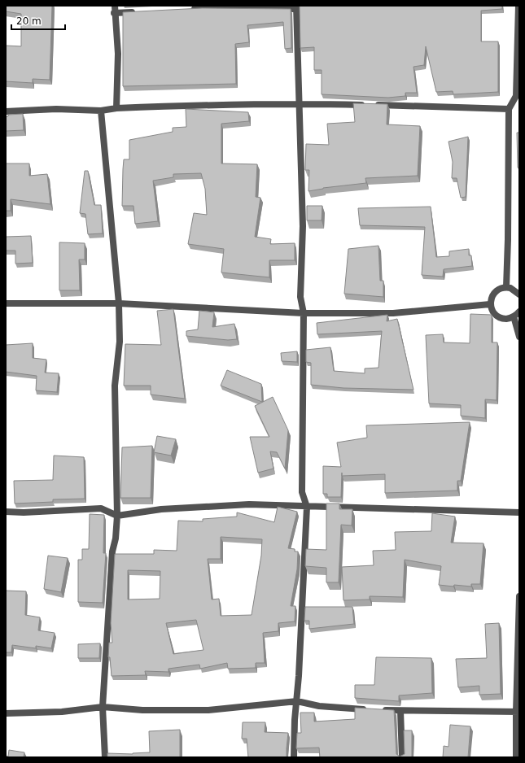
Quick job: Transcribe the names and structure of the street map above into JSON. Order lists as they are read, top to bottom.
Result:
{
  "scale_bar": "20 m"
}
